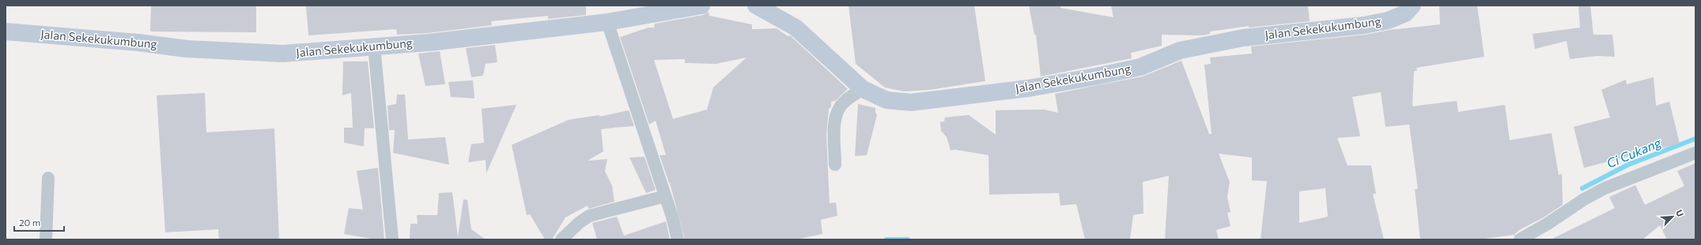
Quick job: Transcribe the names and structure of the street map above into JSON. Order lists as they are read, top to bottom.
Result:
{
  "streets": {
    "street": ["Jalan Sekekukumbung"]
  },
  "water": ["Ci Cukang"],
  "scale_bar": "20 m",
  "north": "top right"
}
